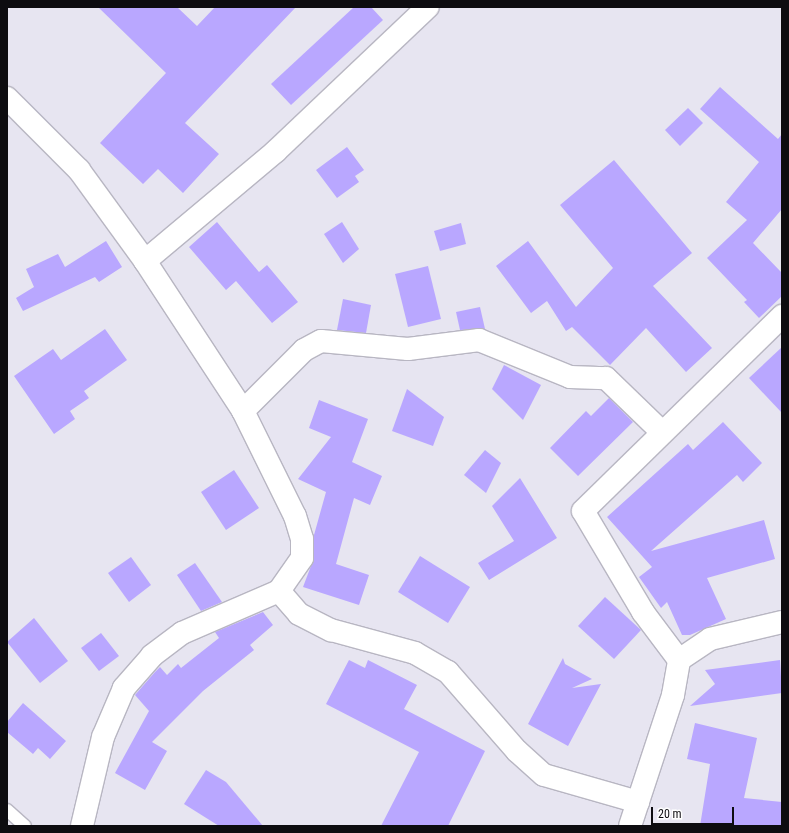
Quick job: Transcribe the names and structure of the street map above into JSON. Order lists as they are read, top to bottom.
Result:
{
  "scale_bar": "20 m"
}
